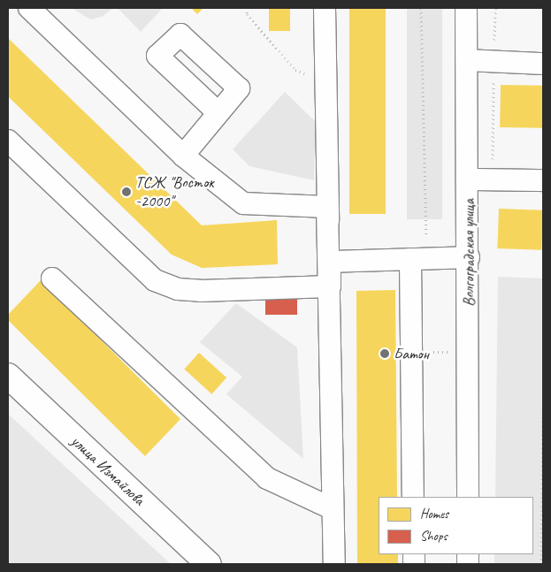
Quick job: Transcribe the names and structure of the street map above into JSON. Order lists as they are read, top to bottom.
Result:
{
  "streets": {
    "main road": ["улица Измайлова"],
    "street": ["Волгоградская улица"]
  },
  "places": ["ТСЖ \"Восток -2000\"", "Батон"],
  "legend": ["Homes", "Shops"]
}
